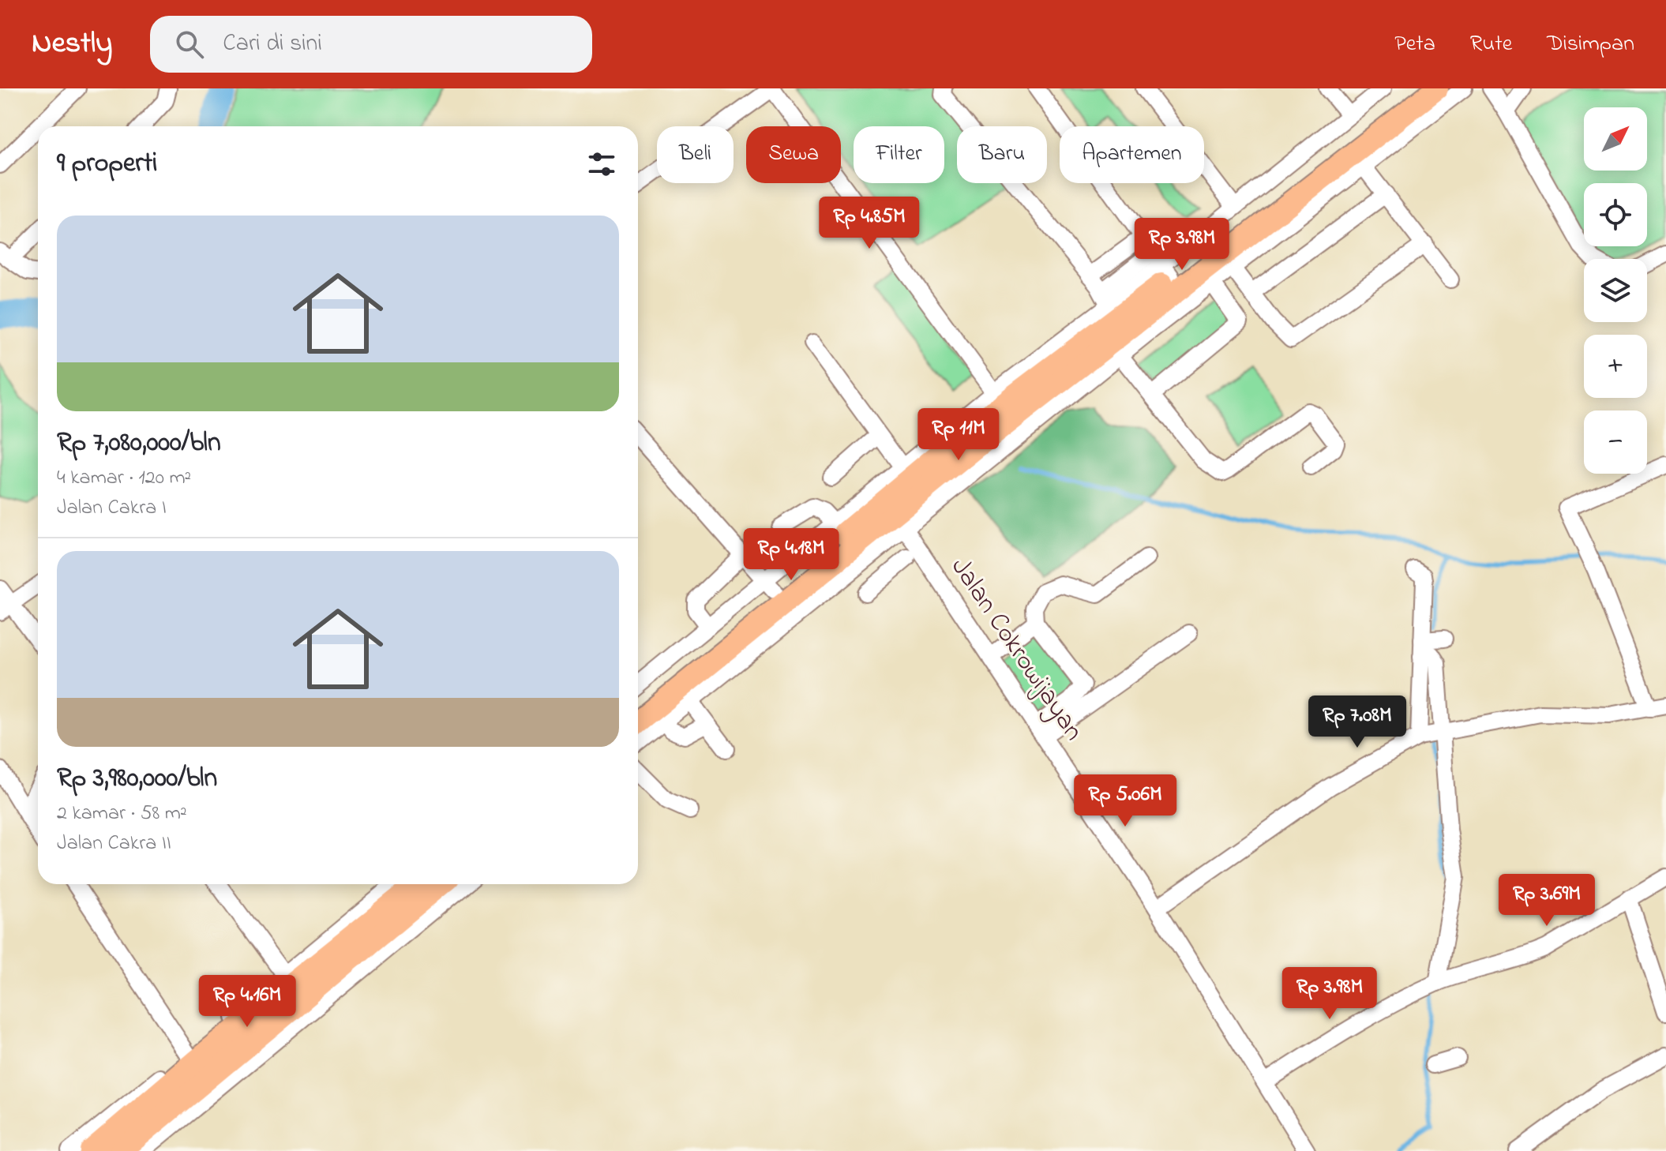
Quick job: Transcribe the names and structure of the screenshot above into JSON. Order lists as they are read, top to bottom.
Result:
{
  "streets": {
    "street": ["Jalan Cokrowijayan"]
  },
  "north": "top right",
  "page": {
    "header": "Nestly",
    "search": "Cari di sini",
    "nav": ["Peta", "Rute", "Disimpan"],
    "map_buttons": ["+", "−"],
    "chip": [
      "Beli",
      "Sewa",
      "Filter",
      "Baru",
      "Apartemen"
    ],
    "heading": "9 properti",
    "price": [
      "Rp 4.85M",
      "Rp 3.98M",
      "Rp 11M",
      "Rp 4.18M",
      "Rp 7.08M",
      "Rp 5.06M",
      "Rp 3.69M",
      "Rp 3.98M",
      "Rp 4.16M"
    ],
    "list": [
      {
        "name": "Rp 7,080,000/bln",
        "note": "4 kamar · 120 m² · Jalan Cakra I"
      },
      {
        "name": "Rp 3,980,000/bln",
        "note": "2 kamar · 58 m² · Jalan Cakra II"
      }
    ]
  }
}
